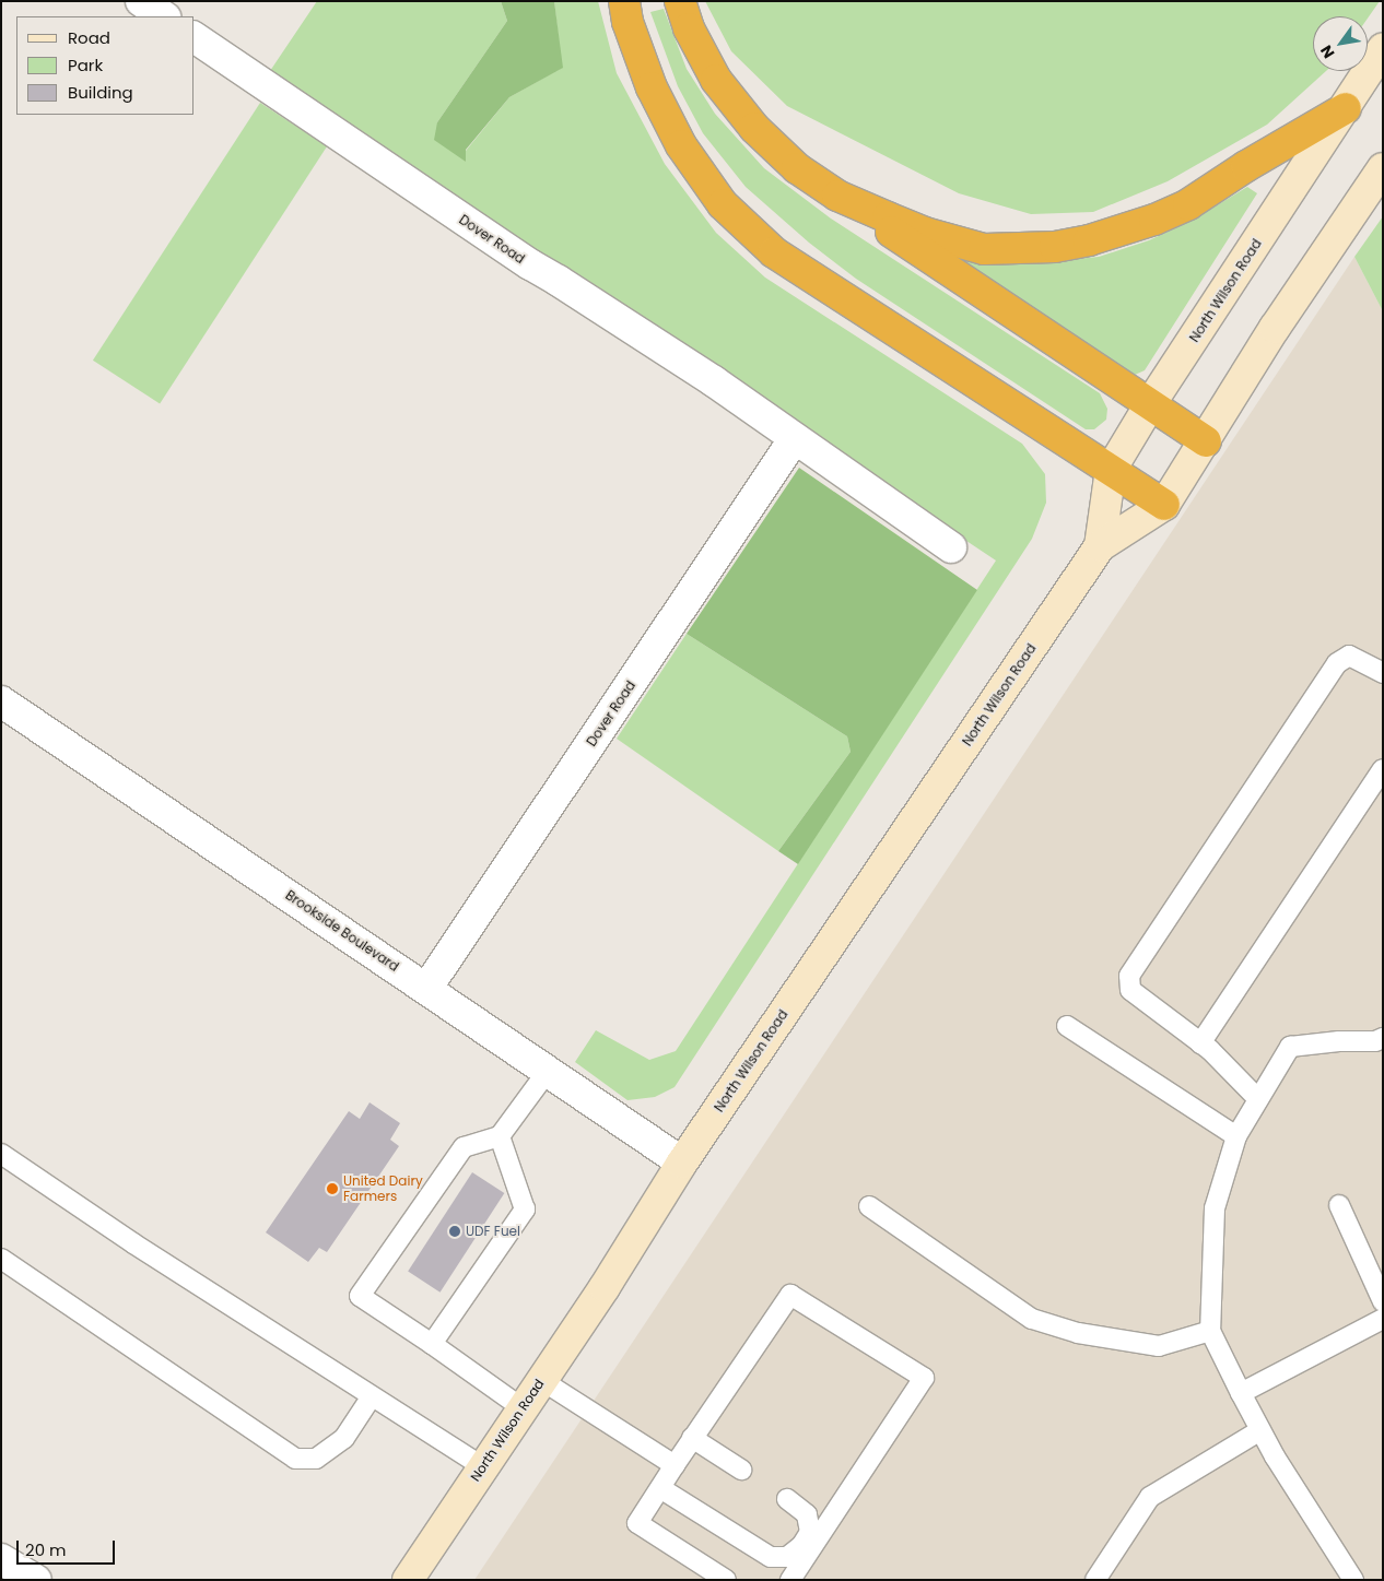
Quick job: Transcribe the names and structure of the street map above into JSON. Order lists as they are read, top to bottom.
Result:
{
  "streets": {
    "main road": ["North Wilson Road"],
    "street": ["Dover Road", "Brookside Boulevard"]
  },
  "crossings": [
    ["Dover Road", "Brookside Boulevard"],
    ["North Wilson Road", "Brookside Boulevard"]
  ],
  "places": ["United Dairy Farmers", "UDF Fuel"],
  "legend": ["Road", "Park", "Building"],
  "scale_bar": "20 m",
  "north": "bottom left"
}
